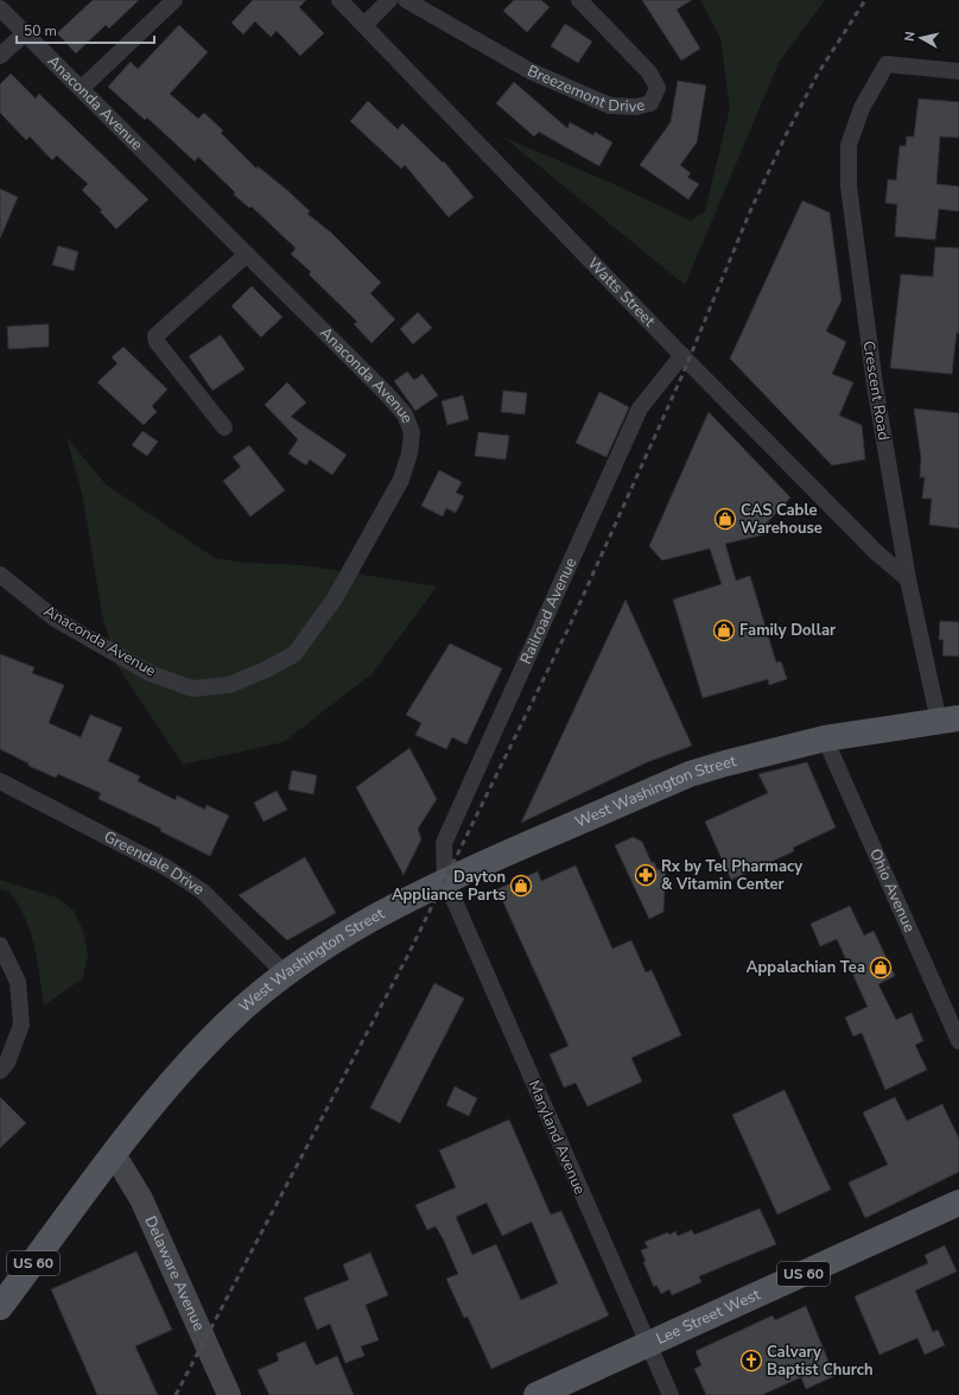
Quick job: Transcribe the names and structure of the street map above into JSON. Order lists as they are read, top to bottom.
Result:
{
  "streets": {
    "main road": [
      "West Washington Street",
      "US 60",
      "Delaware Avenue",
      "Lee Street West"
    ],
    "street": [
      "Breezemont Drive",
      "Anaconda Avenue",
      "Watts Street",
      "Crescent Road",
      "Railroad Avenue",
      "Greendale Drive",
      "Ohio Avenue",
      "Maryland Avenue"
    ]
  },
  "crossings": [
    ["Watts Street", "Crescent Road"],
    ["Watts Street", "Railroad Avenue"],
    ["Crescent Road", "West Washington Street"],
    ["Railroad Avenue", "West Washington Street"],
    ["Railroad Avenue", "Maryland Avenue"],
    ["West Washington Street", "Greendale Drive"],
    ["West Washington Street", "Ohio Avenue"],
    ["West Washington Street", "Maryland Avenue"],
    ["West Washington Street", "Delaware Avenue"],
    ["Maryland Avenue", "Lee Street West"]
  ],
  "places": {
    "shop": [
      "CAS Cable Warehouse",
      "Family Dollar",
      "Dayton Appliance Parts",
      "Appalachian Tea"
    ],
    "pharmacy": ["Rx by Tel Pharmacy & Vitamin Center"],
    "church": ["Calvary Baptist Church"]
  },
  "scale_bar": "50 m",
  "north": "left"
}
